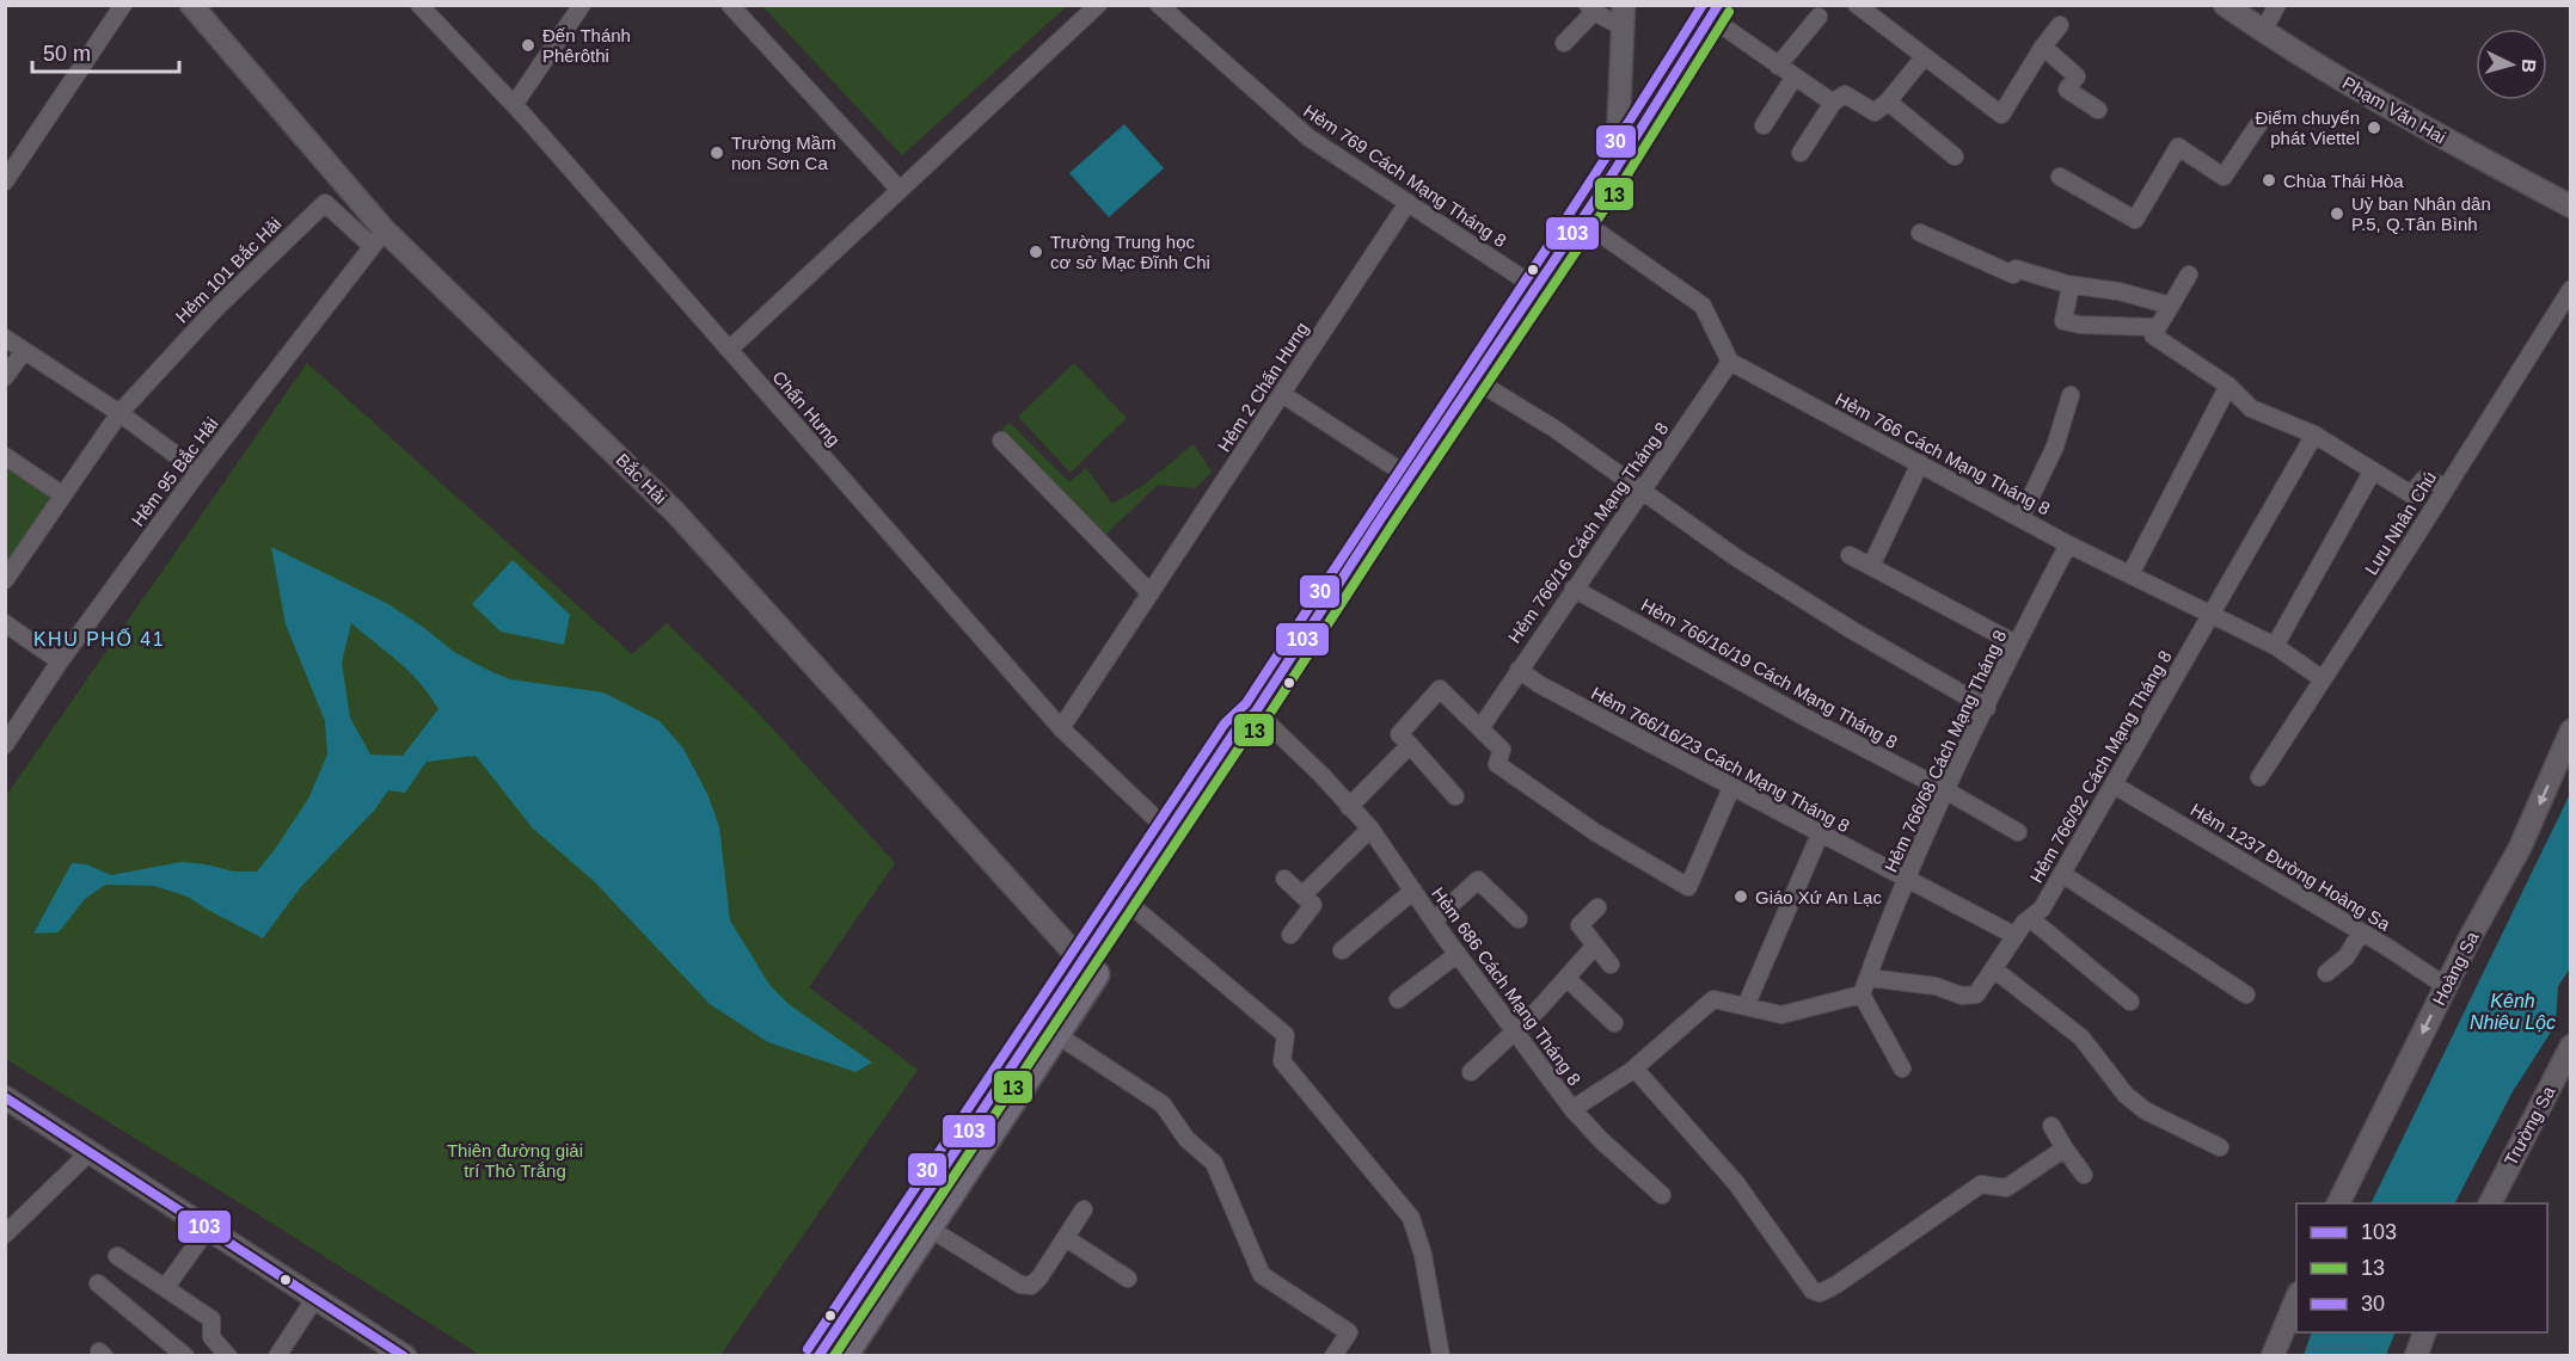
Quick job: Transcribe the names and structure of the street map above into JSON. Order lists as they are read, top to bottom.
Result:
{
  "streets": {
    "street": [
      "Phạm Văn Hai",
      "Hẻm 769 Cách Mạng Tháng 8",
      "Hẻm 101 Bắc Hải",
      "Hẻm 2 Chấn Hưng",
      "Chấn Hưng",
      "Hẻm 766 Cách Mạng Tháng 8",
      "Hẻm 95 Bắc Hải",
      "Bắc Hải",
      "Lưu Nhân Chú",
      "Hẻm 766/16 Cách Mạng Tháng 8",
      "Hẻm 766/16/19 Cách Mạng Tháng 8",
      "Hẻm 766/68 Cách Mạng Tháng 8",
      "Hẻm 766/16/23 Cách Mạng Tháng 8",
      "Hẻm 766/92 Cách Mạng Tháng 8",
      "Hẻm 1237 Đường Hoàng Sa",
      "Hoàng Sa",
      "Hẻm 686 Cách Mạng Tháng 8",
      "Trường Sa"
    ]
  },
  "crossings": [
    ["Hẻm 769 Cách Mạng Tháng 8", "Hẻm 2 Chấn Hưng"],
    ["Hẻm 101 Bắc Hải", "Hẻm 95 Bắc Hải"],
    ["Hẻm 101 Bắc Hải", "Bắc Hải"],
    ["Hẻm 2 Chấn Hưng", "Chấn Hưng"],
    ["Hẻm 766 Cách Mạng Tháng 8", "Lưu Nhân Chú"],
    ["Hẻm 766 Cách Mạng Tháng 8", "Hẻm 766/16 Cách Mạng Tháng 8"],
    ["Hẻm 766 Cách Mạng Tháng 8", "Hẻm 766/68 Cách Mạng Tháng 8"],
    ["Hẻm 766 Cách Mạng Tháng 8", "Hẻm 766/92 Cách Mạng Tháng 8"],
    ["Hẻm 95 Bắc Hải", "Bắc Hải"],
    ["Hẻm 766/16 Cách Mạng Tháng 8", "Hẻm 766/16/19 Cách Mạng Tháng 8"],
    ["Hẻm 766/16 Cách Mạng Tháng 8", "Hẻm 766/16/23 Cách Mạng Tháng 8"],
    ["Hẻm 766/16/19 Cách Mạng Tháng 8", "Hẻm 766/68 Cách Mạng Tháng 8"],
    ["Hẻm 766/68 Cách Mạng Tháng 8", "Hẻm 766/16/23 Cách Mạng Tháng 8"],
    ["Hẻm 766/16/23 Cách Mạng Tháng 8", "Hẻm 766/92 Cách Mạng Tháng 8"],
    ["Hẻm 766/92 Cách Mạng Tháng 8", "Hẻm 1237 Đường Hoàng Sa"],
    ["Hẻm 1237 Đường Hoàng Sa", "Hoàng Sa"]
  ],
  "one_way": ["Hoàng Sa"],
  "districts": ["KHU PHỐ 41"],
  "water": ["Kênh Nhiêu Lộc"],
  "parks": ["Thiên đường giải trí Thỏ Trắng"],
  "places": [
    "Đến Thánh Phêrôthi",
    "Điểm chuyển phát Viettel",
    "Trường Mầm non Sơn Ca",
    "Chùa Thái Hòa",
    "Uỷ ban Nhân dân P.5, Q.Tân Bình",
    "Trường Trung học cơ sở Mạc Đĩnh Chi",
    "Giáo Xứ An Lạc"
  ],
  "lines": ["transit line 103", "transit line 30", "transit line 13"],
  "legend": ["103", "13", "30"],
  "scale_bar": "50 m",
  "north": "right"
}
